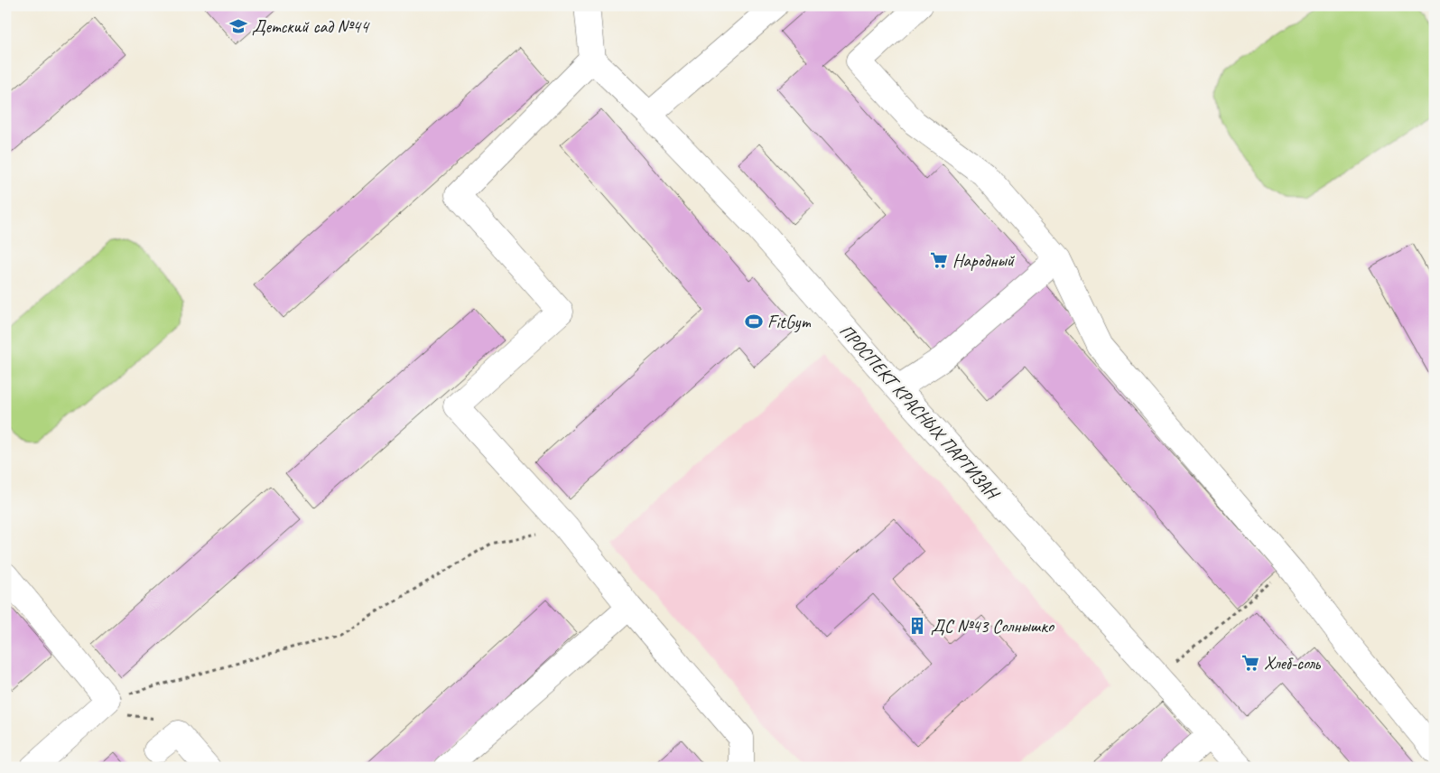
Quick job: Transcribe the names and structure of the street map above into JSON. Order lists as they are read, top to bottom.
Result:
{
  "streets": {
    "street": ["ПРОСПЕКТ КРАСНЫХ ПАРТИЗАН"]
  },
  "places": {
    "school or university": ["Детский сад №44"],
    "supermarket": ["Народный", "Хлеб-соль"],
    "sports": ["FitGym"],
    "building": ["ДС №43 Солнышко"]
  }
}
